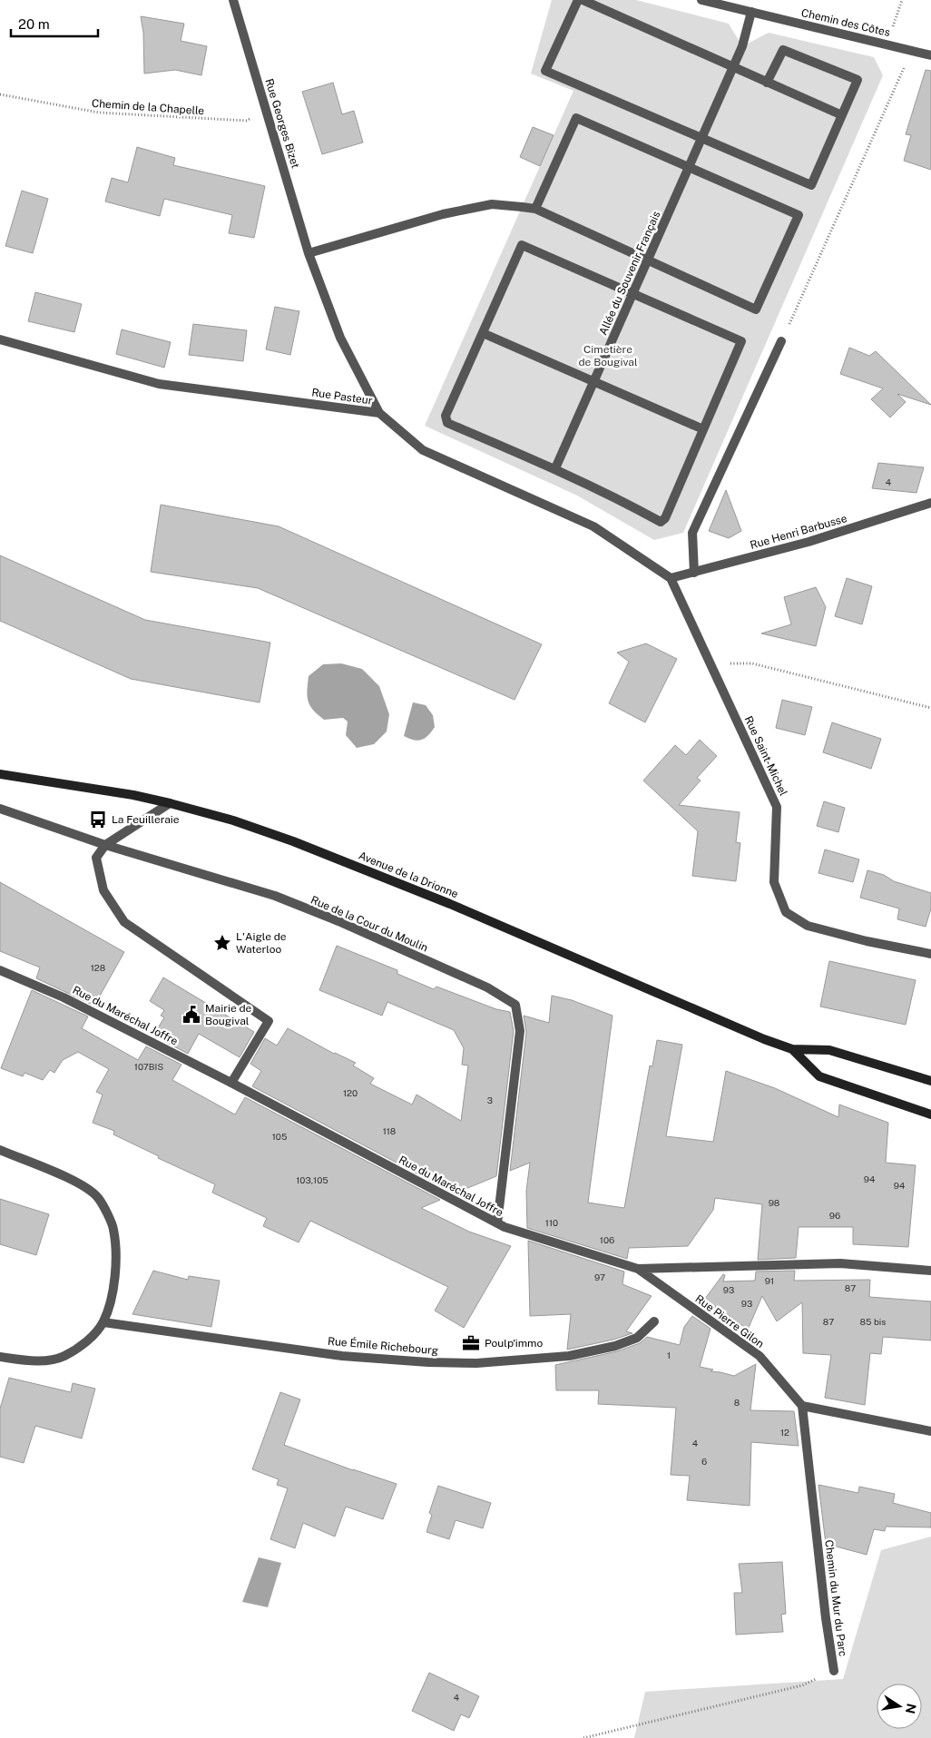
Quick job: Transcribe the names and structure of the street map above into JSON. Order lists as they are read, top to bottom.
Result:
{
  "streets": {
    "main road": ["Avenue de la Drionne"],
    "street": [
      "Chemin des Côtes",
      "Rue Georges Bizet",
      "Allée du Souvenir Français",
      "Rue Pasteur",
      "Rue Henri Barbusse",
      "Rue Saint-Michel",
      "Rue de la Cour du Moulin",
      "Rue du Maréchal Joffre",
      "Rue Pierre Gilon",
      "Rue Émile Richebourg",
      "Chemin du Mur du Parc"
    ],
    "path": ["Chemin de la Chapelle"]
  },
  "crossings": [
    ["Chemin des Côtes", "Allée du Souvenir Français"],
    ["Chemin de la Chapelle", "Rue Georges Bizet"],
    ["Rue Georges Bizet", "Rue Pasteur"],
    ["Rue Pasteur", "Rue Henri Barbusse"],
    ["Rue Pasteur", "Rue Saint-Michel"],
    ["Rue Henri Barbusse", "Rue Saint-Michel"],
    ["Rue de la Cour du Moulin", "Rue du Maréchal Joffre"],
    ["Rue du Maréchal Joffre", "Rue Pierre Gilon"],
    ["Rue Pierre Gilon", "Chemin du Mur du Parc"]
  ],
  "parks": ["Cimetière de Bougival"],
  "places": {
    "bus stop": ["La Feuilleraie"],
    "place": ["L'Aigle de Waterloo"],
    "public building": ["Mairie de Bougival"],
    "office": ["Poulp'immo"]
  },
  "house_numbers": [
    "4",
    "128",
    "107BIS",
    "120",
    "3",
    "118",
    "105",
    "94",
    "103,105",
    "94",
    "98",
    "96",
    "110",
    "106",
    "97",
    "91",
    "87",
    "93",
    "93",
    "87",
    "85 bis",
    "1",
    "8",
    "12",
    "4",
    "6",
    "4"
  ],
  "scale_bar": "20 m",
  "north": "right"
}
